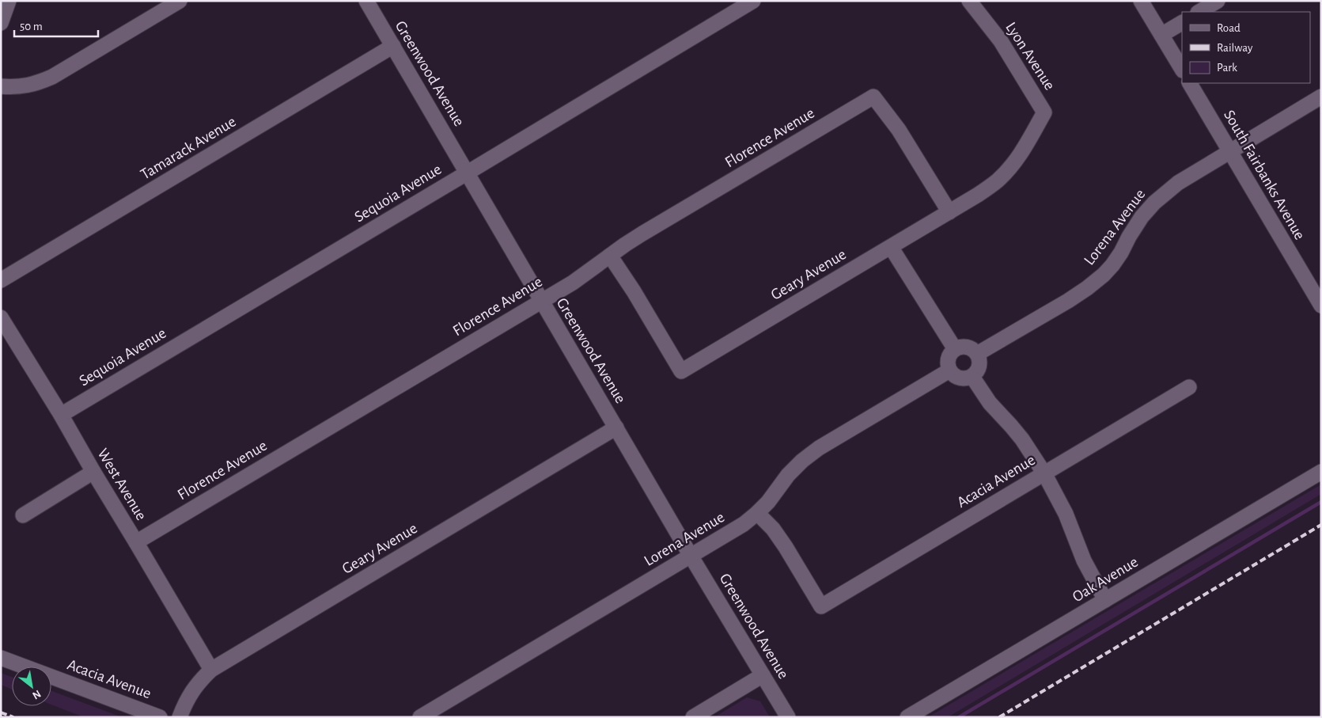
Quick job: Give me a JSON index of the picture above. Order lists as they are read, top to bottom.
{
  "streets": {
    "street": [
      "Lyon Avenue",
      "Greenwood Avenue",
      "Florence Avenue",
      "Tamarack Avenue",
      "South Fairbanks Avenue",
      "Sequoia Avenue",
      "Lorena Avenue",
      "Geary Avenue",
      "Acacia Avenue",
      "West Avenue",
      "Oak Avenue"
    ]
  },
  "crossings": [
    ["Lyon Avenue", "Geary Avenue"],
    ["Greenwood Avenue", "Florence Avenue"],
    ["Greenwood Avenue", "Tamarack Avenue"],
    ["Greenwood Avenue", "Sequoia Avenue"],
    ["Greenwood Avenue", "Lorena Avenue"],
    ["Greenwood Avenue", "Geary Avenue"],
    ["Florence Avenue", "Geary Avenue"],
    ["Florence Avenue", "West Avenue"],
    ["South Fairbanks Avenue", "Lorena Avenue"],
    ["Sequoia Avenue", "West Avenue"],
    ["Lorena Avenue", "Acacia Avenue"],
    ["Geary Avenue", "West Avenue"]
  ],
  "legend": ["Road", "Railway", "Park"],
  "scale_bar": "50 m",
  "north": "bottom right"
}
